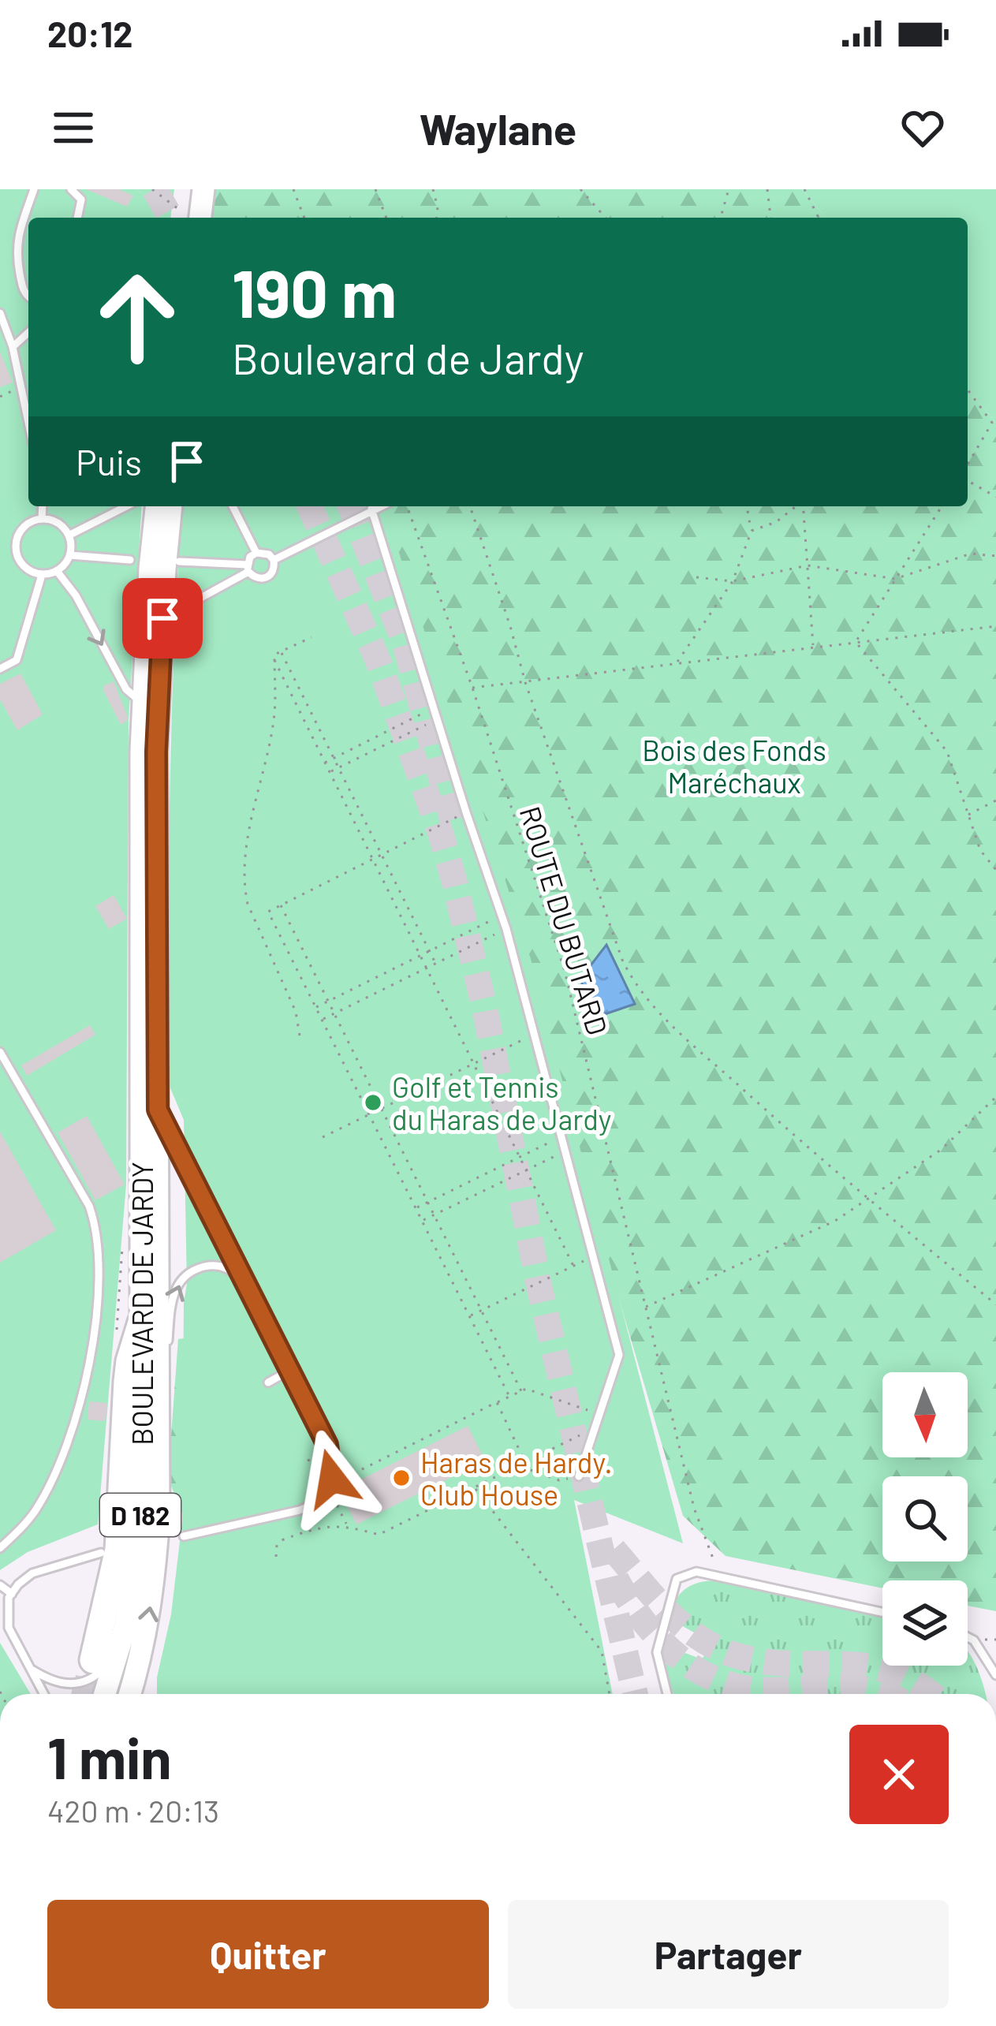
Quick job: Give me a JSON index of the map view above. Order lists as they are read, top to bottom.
{
  "streets": {
    "main road": ["BOULEVARD DE JARDY", "D 182"],
    "path": ["ROUTE DU BUTARD"]
  },
  "parks": ["Bois des Fonds Maréchaux"],
  "places": ["Golf et Tennis du Haras de Jardy", "Haras de Hardy. Club House"],
  "north": "bottom",
  "page": {
    "status": "20:12",
    "header": "Waylane",
    "turn": ["190 m", "Boulevard de Jardy"],
    "then": "Puis",
    "heading": ["1 min", "420 m · 20:13"],
    "buttons": ["Quitter", "Partager"]
  }
}
